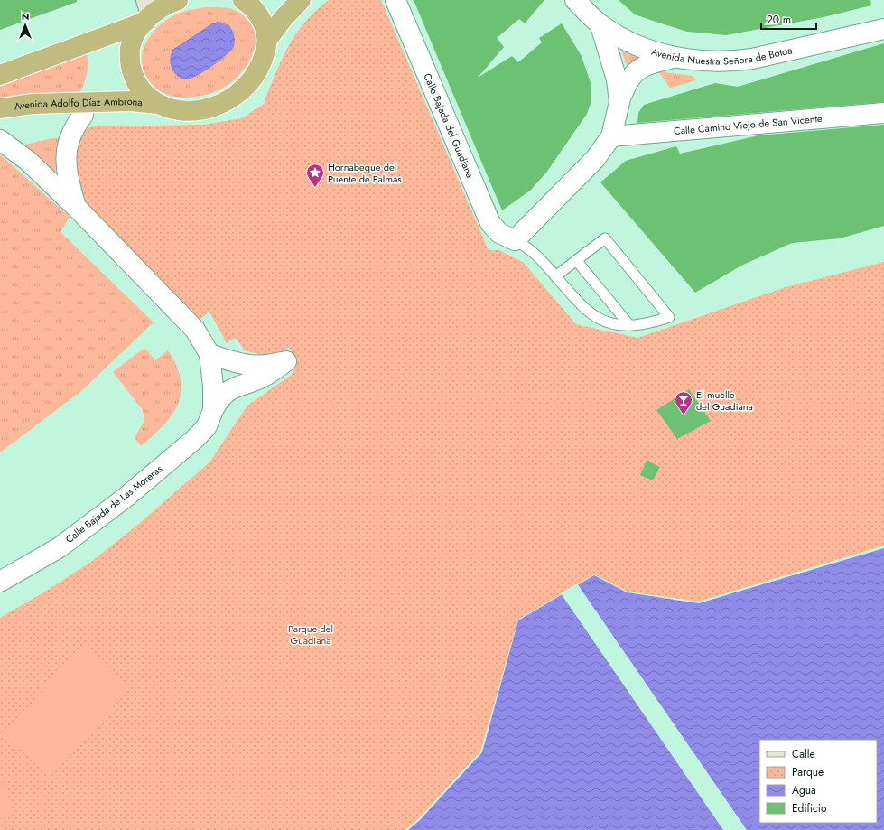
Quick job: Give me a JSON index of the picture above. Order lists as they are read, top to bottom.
{
  "streets": {
    "highway": ["Avenida Adolfo Díaz Ambrona"],
    "street": [
      "Avenida Nuestra Señora de Botoa",
      "Calle Camino Viejo de San Vicente",
      "Calle Bajada del Guadiana",
      "Calle Bajada de Las Moreras"
    ]
  },
  "parks": ["Parque del Guadiana"],
  "places": {
    "place": ["Hornabeque del Puente de Palmas"],
    "bar": ["El muelle del Guadiana"]
  },
  "legend": [
    "Calle",
    "Parque",
    "Agua",
    "Edificio"
  ],
  "scale_bar": "20 m",
  "north": "top"
}
